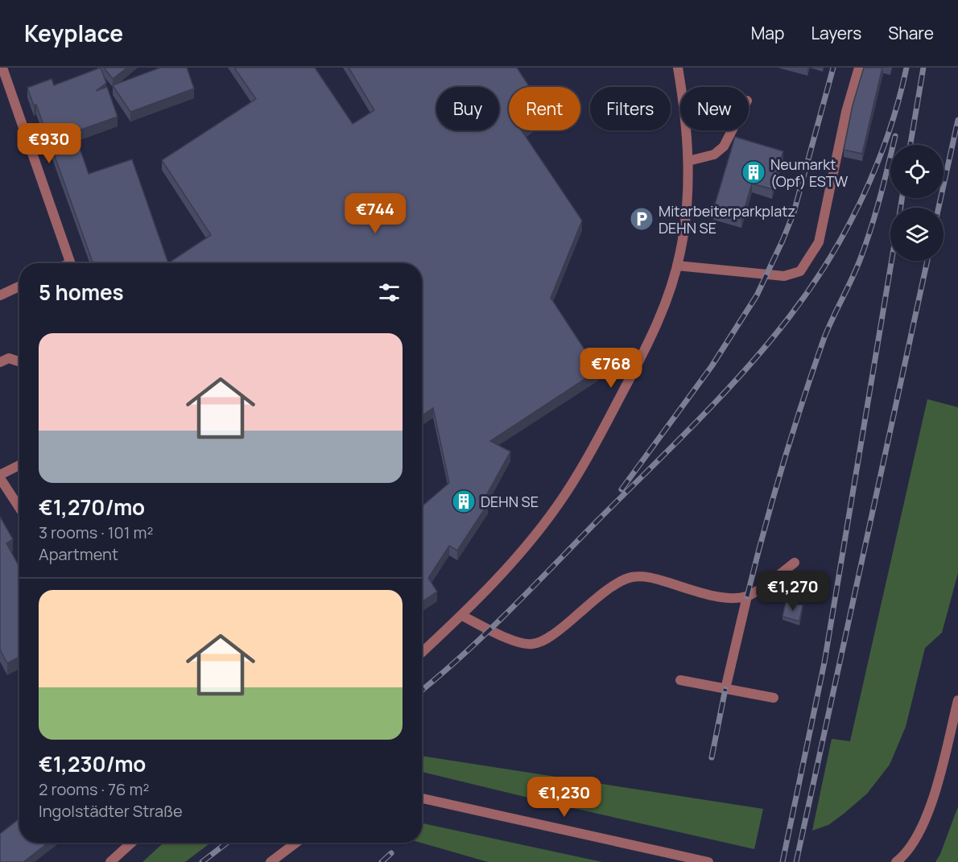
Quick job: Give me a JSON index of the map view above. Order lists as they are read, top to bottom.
{
  "places": {
    "building": ["Neumarkt (Opf) ESTW", "DEHN SE"],
    "parking": ["Mitarbeiterparkplatz DEHN SE"]
  },
  "page": {
    "header": "Keyplace",
    "nav": ["Map", "Layers", "Share"],
    "chip": [
      "Buy",
      "Rent",
      "Filters",
      "New"
    ],
    "price": [
      "€930",
      "€744",
      "€768",
      "€1,270",
      "€1,230"
    ],
    "heading": "5 homes",
    "list": [
      {
        "name": "€1,270/mo",
        "note": "3 rooms · 101 m² · Apartment"
      },
      {
        "name": "€1,230/mo",
        "note": "2 rooms · 76 m² · Ingolstädter Straße"
      }
    ]
  }
}
